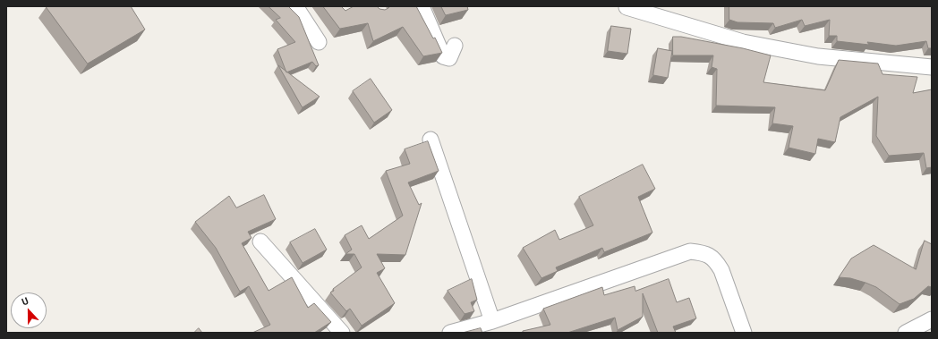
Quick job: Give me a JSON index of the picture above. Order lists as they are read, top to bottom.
{
  "north": "top"
}
